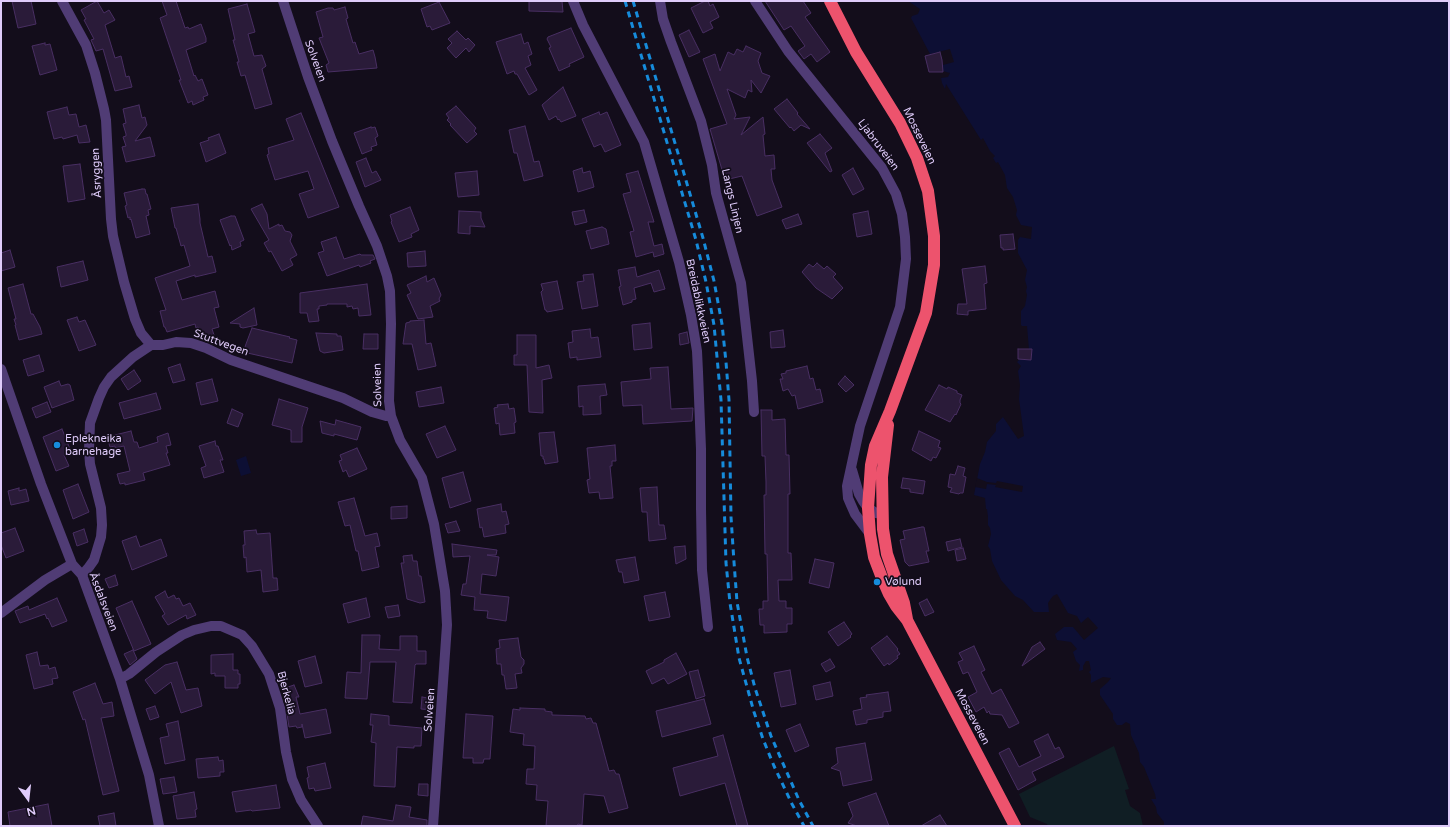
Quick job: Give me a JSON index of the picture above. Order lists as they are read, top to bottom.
{
  "streets": {
    "highway": ["Mosseveien"],
    "street": [
      "Solveien",
      "Ljabruveien",
      "Åsryggen",
      "Langs Linjen",
      "Breidablikkveien",
      "Stuttvegen",
      "Åsdalsveien",
      "Bjerkelia"
    ]
  },
  "crossings": [
    ["Solveien", "Stuttvegen"],
    ["Mosseveien", "Ljabruveien"],
    ["Åsryggen", "Stuttvegen"],
    ["Åsdalsveien", "Bjerkelia"]
  ],
  "places": ["Eplekneika barnehage", "Vølund"],
  "north": "bottom"
}
